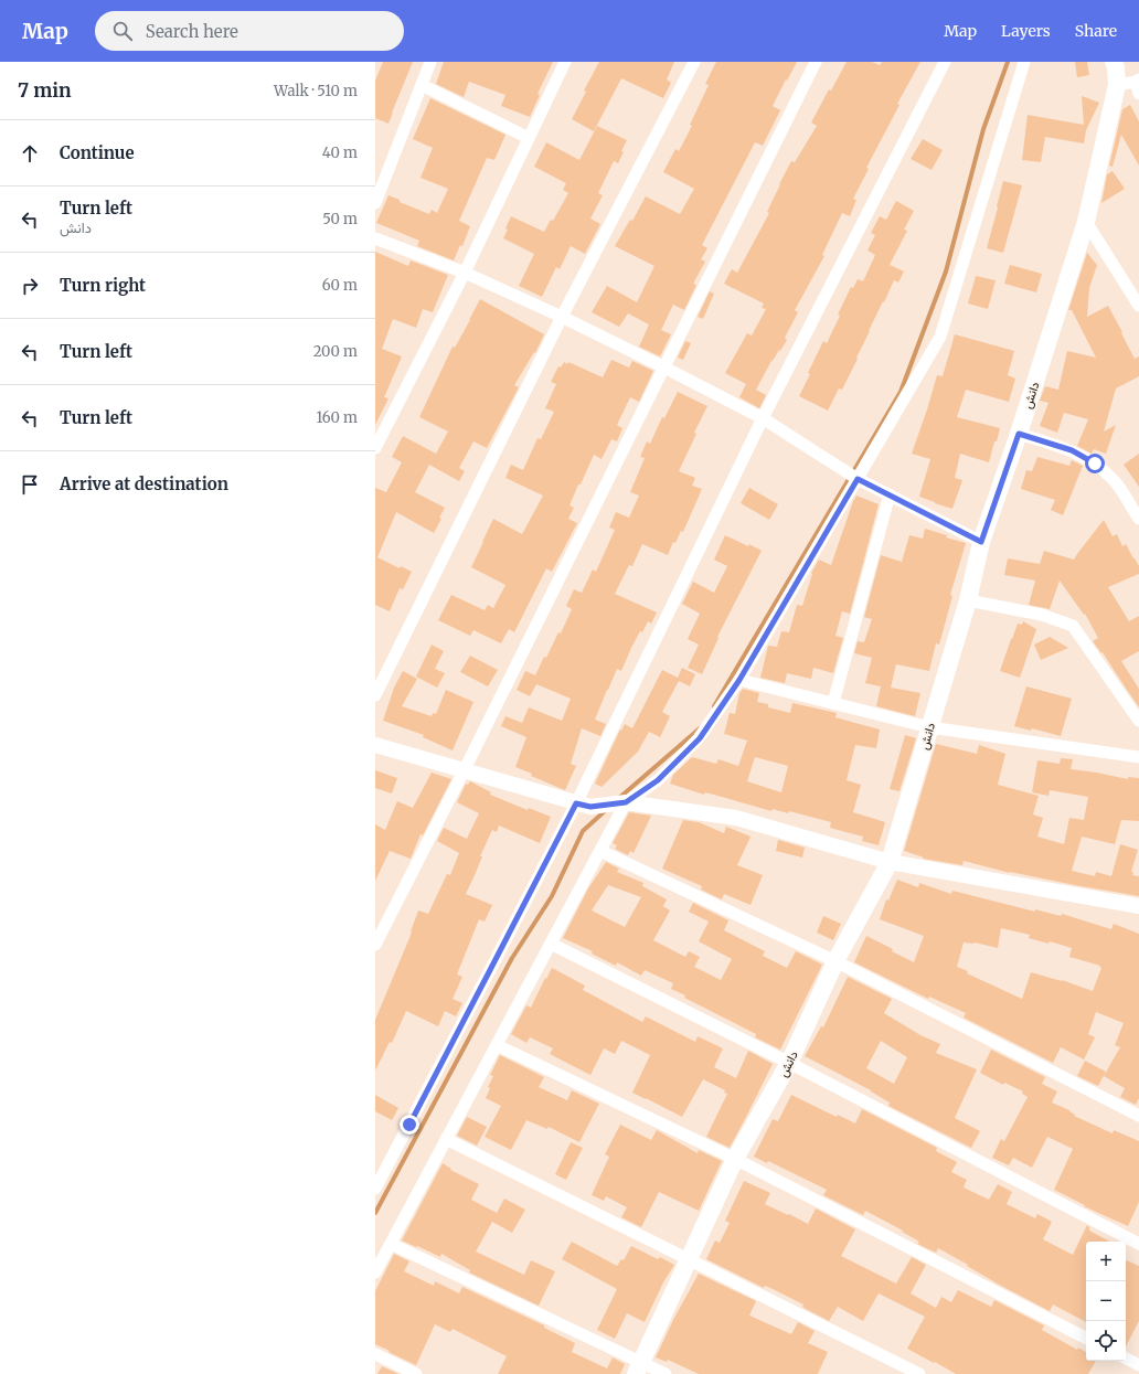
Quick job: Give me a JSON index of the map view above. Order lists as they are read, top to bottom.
{
  "streets": {
    "main road": ["دانش"]
  },
  "page": {
    "header": "Map",
    "search": "Search here",
    "nav": ["Map", "Layers", "Share"],
    "heading": ["7 min", "Walk · 510 m"],
    "list": [
      ["Continue", "40 m"],
      ["Turn left", "دانش", "50 m"],
      ["Turn right", "60 m"],
      ["Turn left", "200 m"],
      ["Turn left", "160 m"],
      "Arrive at destination"
    ],
    "map_buttons": ["+", "−"]
  }
}
